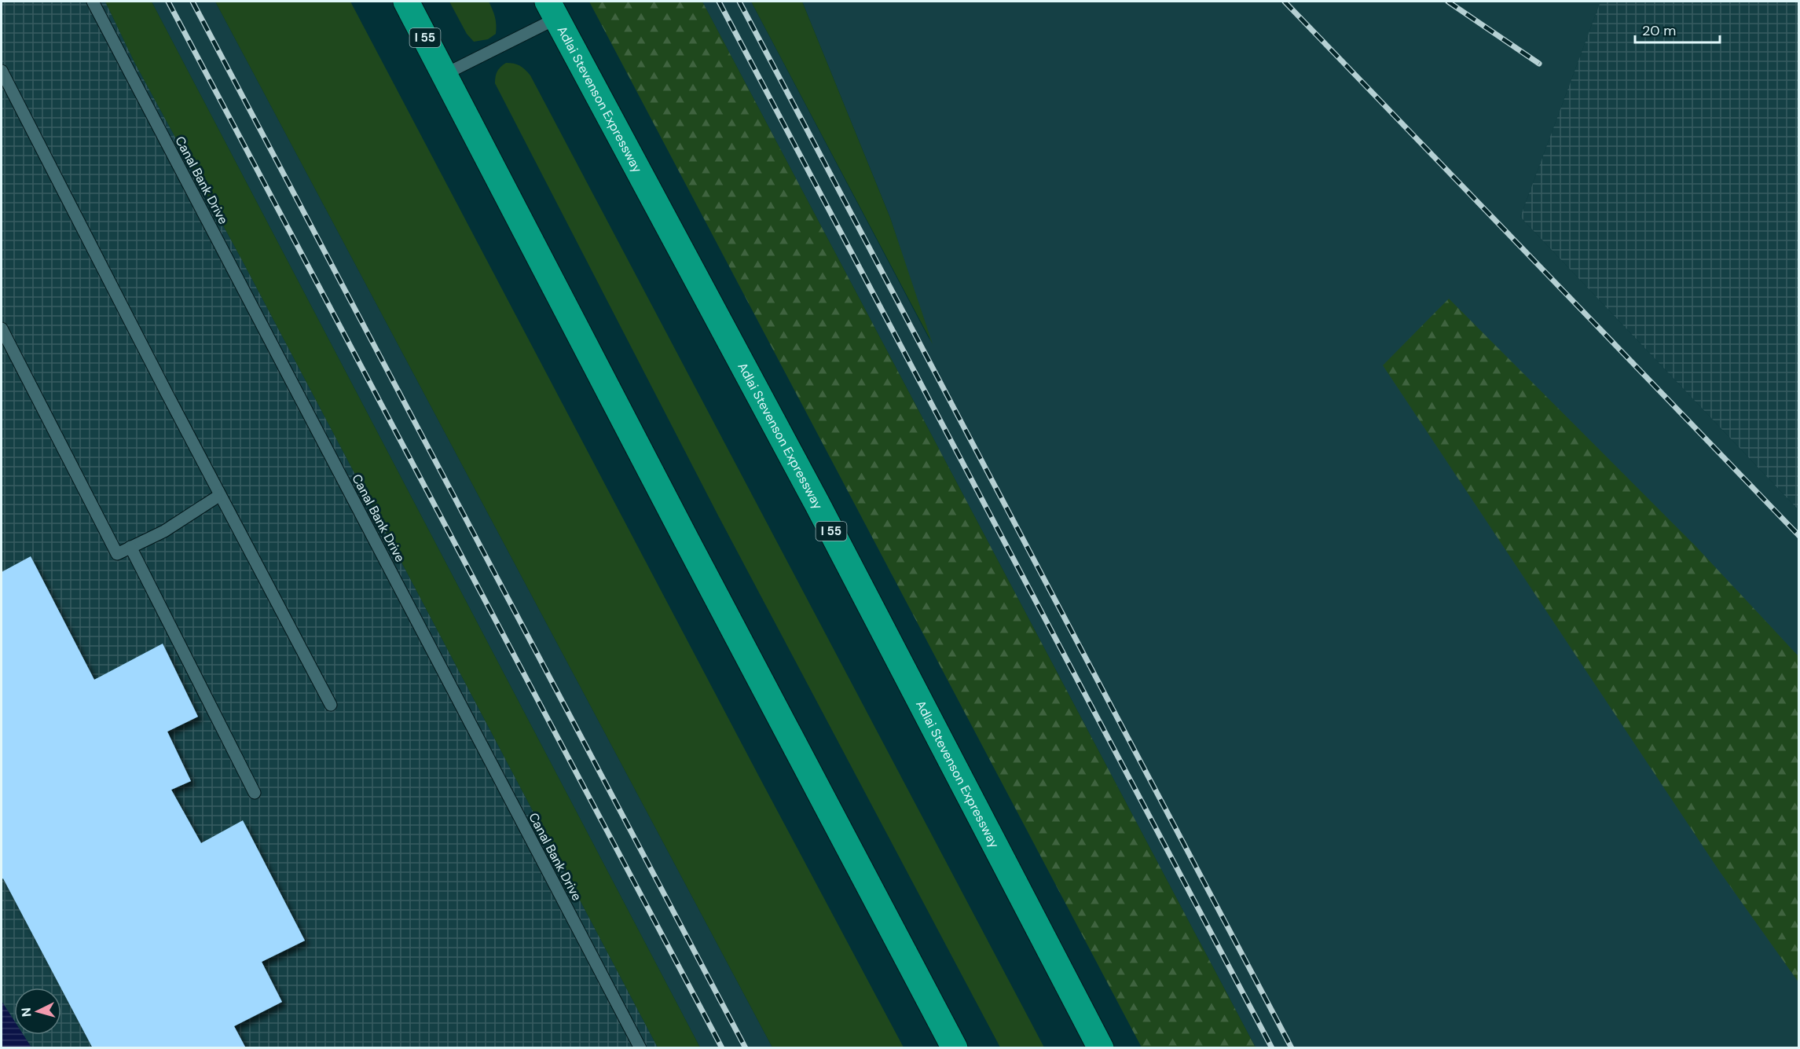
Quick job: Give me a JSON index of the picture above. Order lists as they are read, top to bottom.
{
  "streets": {
    "highway": ["I 55", "Adlai Stevenson Expressway"],
    "lane": ["Canal Bank Drive"]
  },
  "scale_bar": "20 m",
  "north": "left"
}
